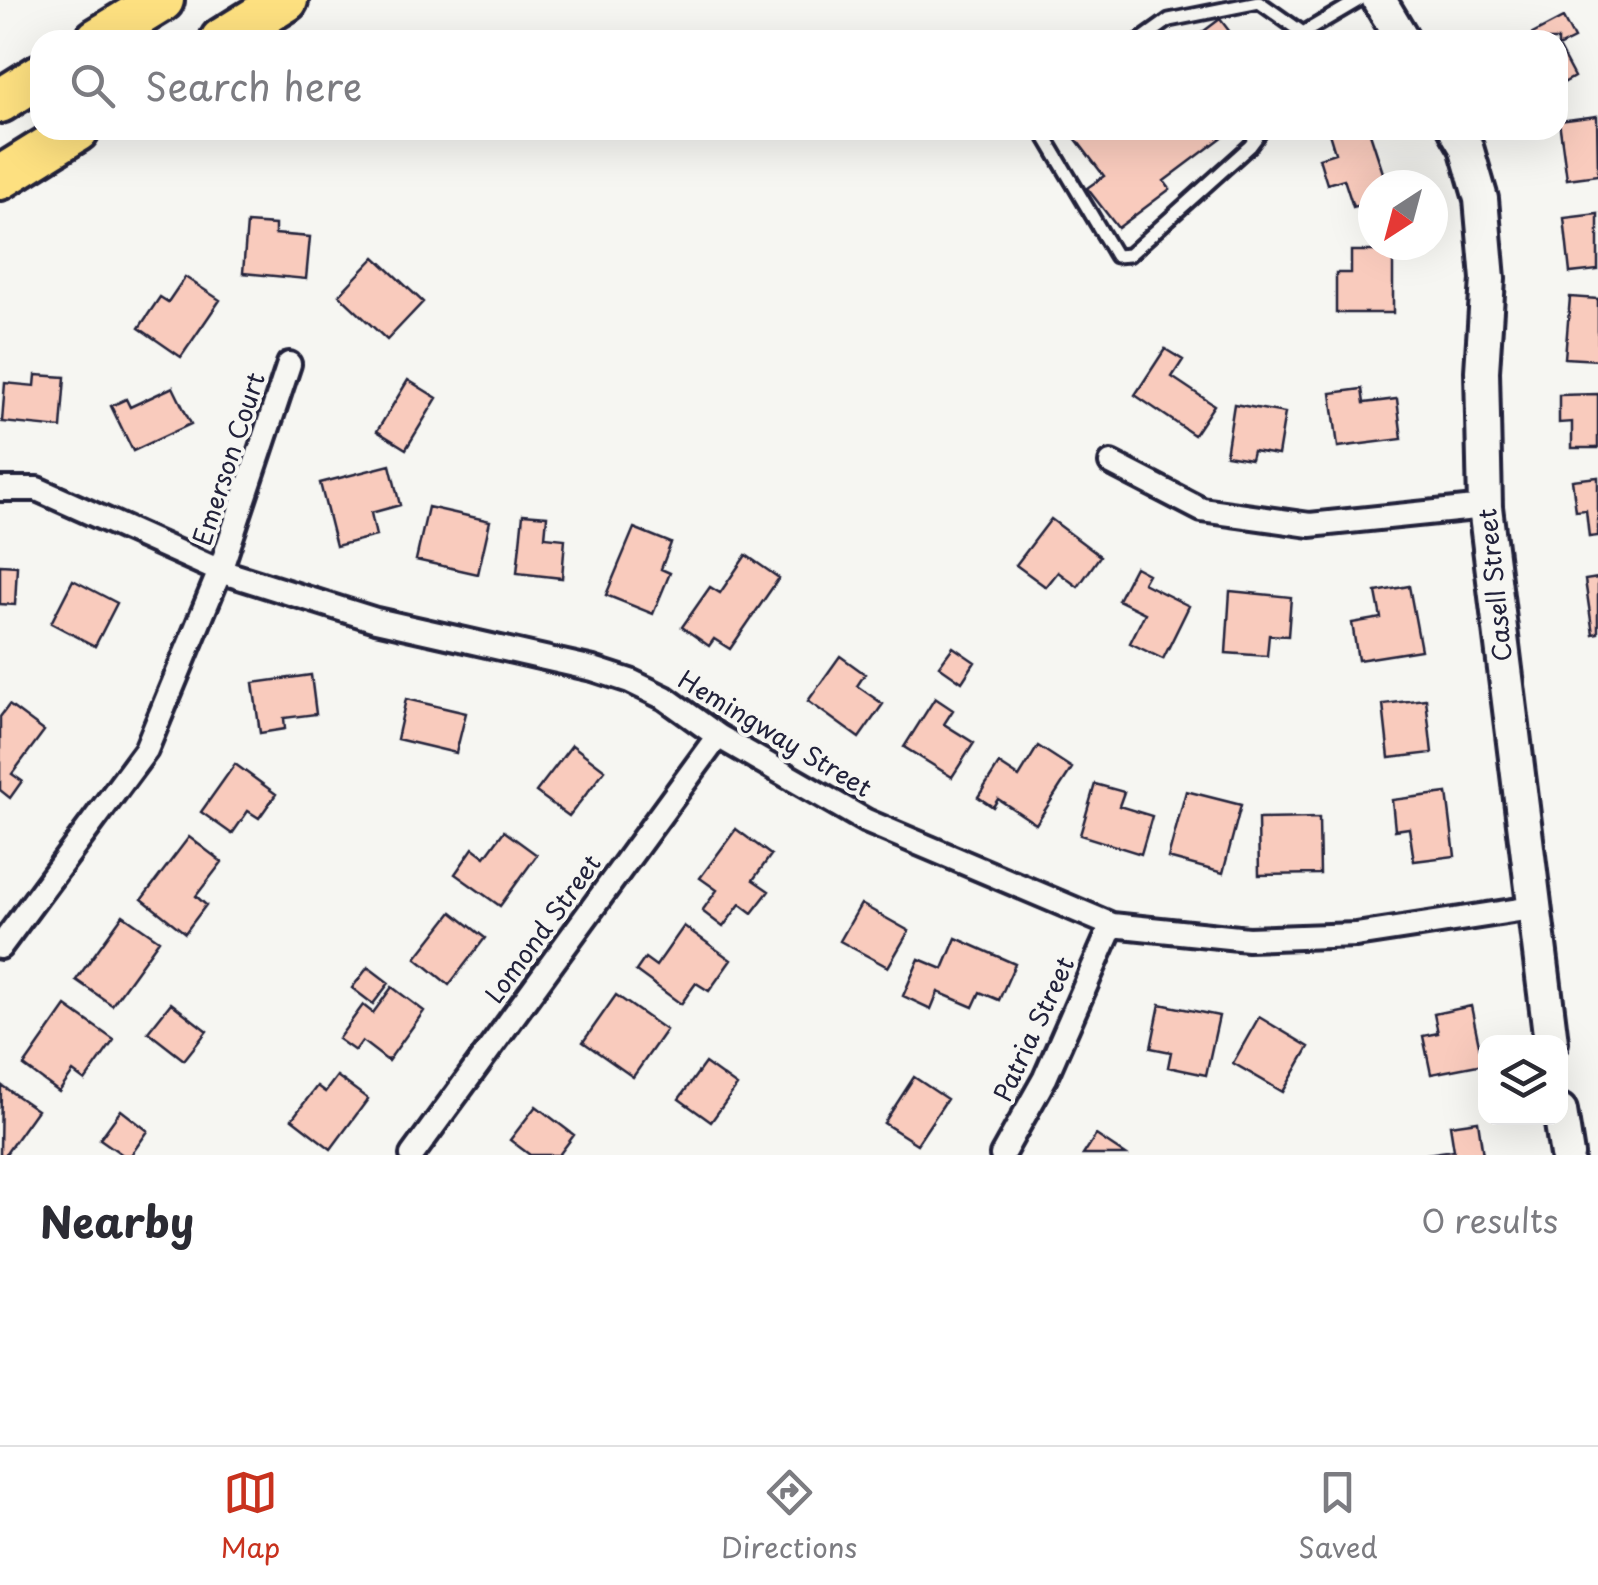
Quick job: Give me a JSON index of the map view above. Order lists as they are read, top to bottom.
{
  "streets": {
    "street": [
      "Emerson Court",
      "Casell Street",
      "Hemingway Street",
      "Lomond Street",
      "Patria Street"
    ]
  },
  "crossings": [
    ["Emerson Court", "Hemingway Street"],
    ["Casell Street", "Hemingway Street"],
    ["Hemingway Street", "Lomond Street"],
    ["Hemingway Street", "Patria Street"]
  ],
  "north": "bottom left",
  "page": {
    "search": "Search here",
    "heading": ["Nearby", "0 results"],
    "nav": ["Map", "Directions", "Saved"]
  }
}
